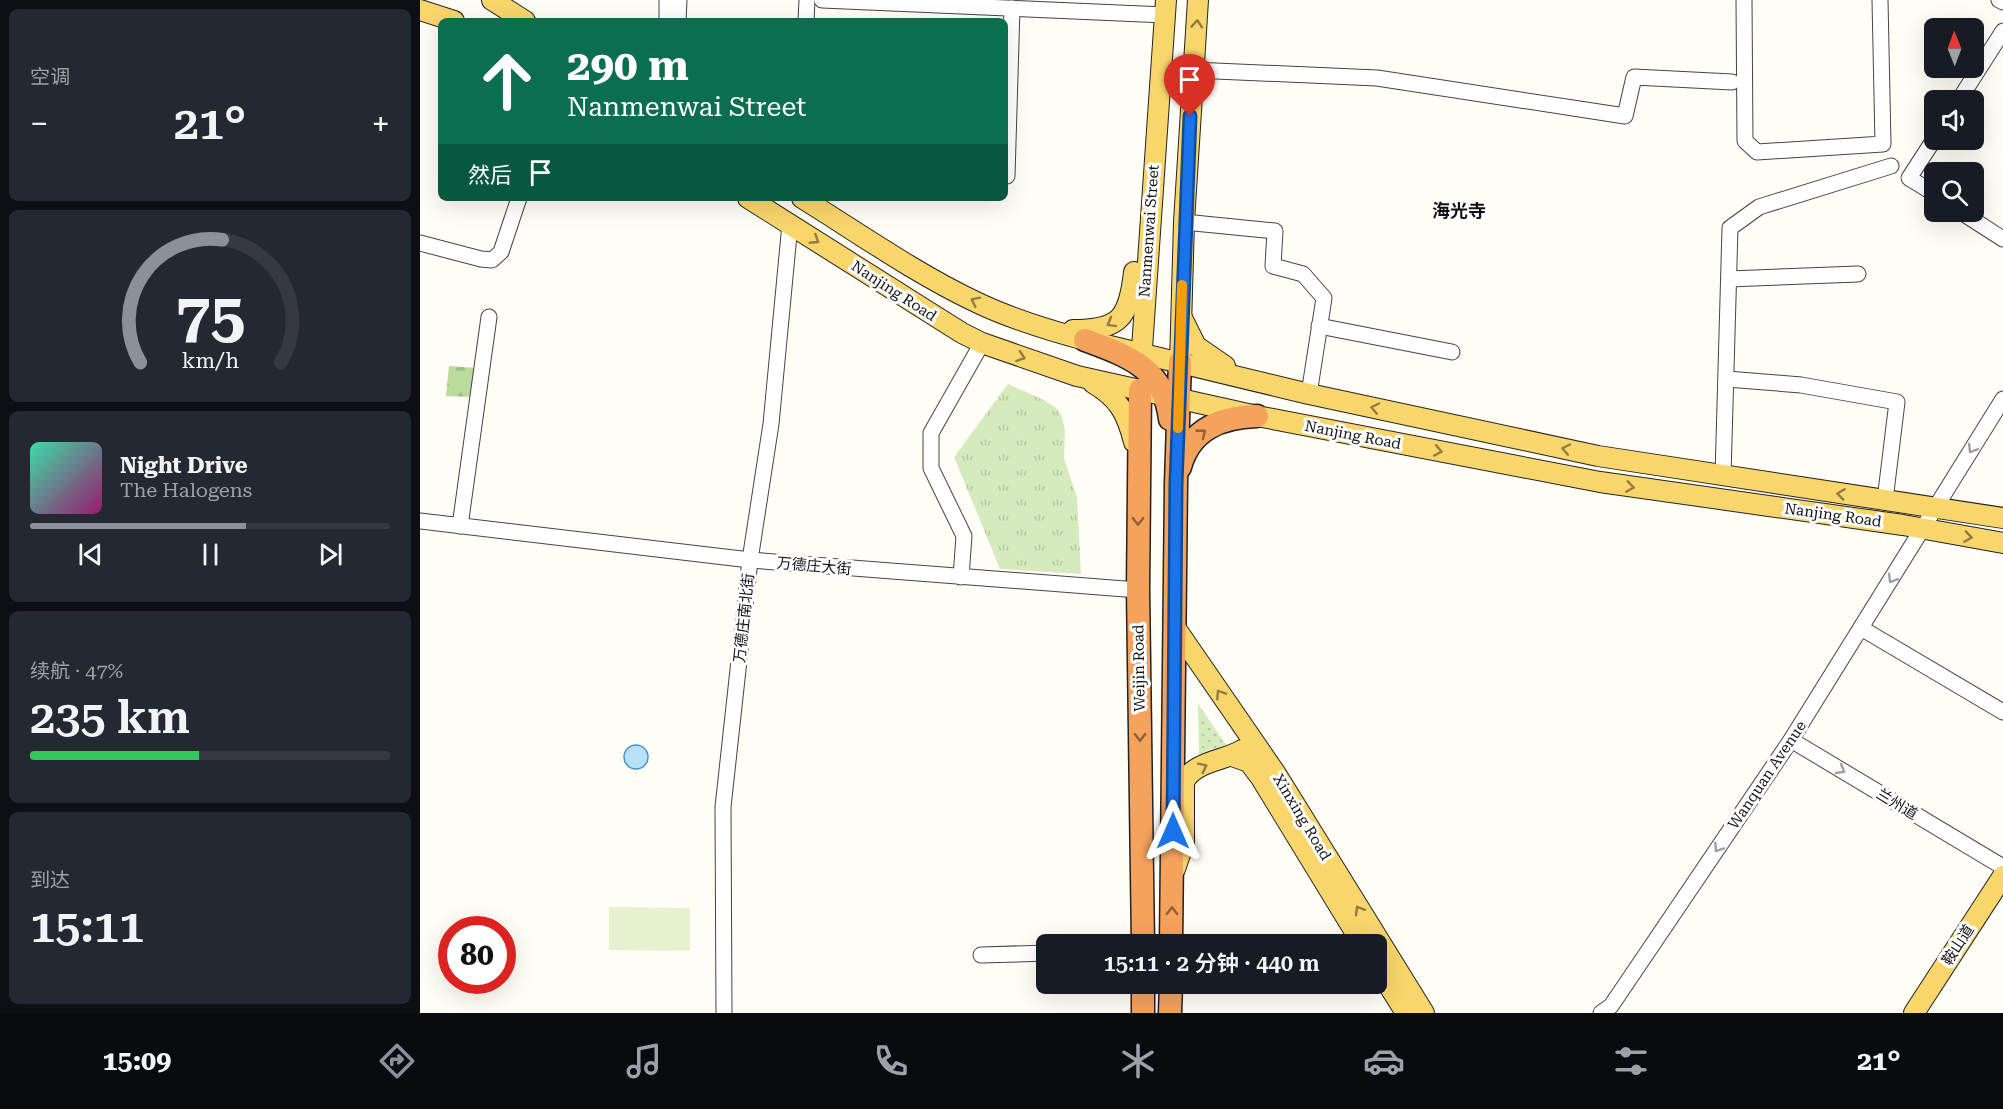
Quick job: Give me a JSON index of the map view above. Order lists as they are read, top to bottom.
{
  "streets": {
    "highway": ["Weijin Road"],
    "main road": [
      "Nanmenwai Street",
      "Nanjing Road",
      "Xinxing Road",
      "鞍山道"
    ],
    "street": [
      "万德庄大街",
      "万德庄南北街",
      "Wanquan Avenue",
      "兰州道"
    ]
  },
  "crossings": [
    ["Nanmenwai Street", "Nanjing Road"],
    ["Nanmenwai Street", "Weijin Road"],
    ["Nanjing Road", "万德庄南北街"],
    ["Nanjing Road", "Weijin Road"],
    ["Nanjing Road", "Wanquan Avenue"],
    ["万德庄大街", "万德庄南北街"],
    ["万德庄大街", "Weijin Road"],
    ["Wanquan Avenue", "兰州道"]
  ],
  "one_way": ["Wanquan Avenue"],
  "districts": ["海光寺"],
  "north": "top",
  "page": {
    "tile": [
      "空调",
      ["续航 · 47%", "235 km"],
      ["到达", "15:11"]
    ],
    "turn": ["290 m", "Nanmenwai Street"],
    "heat": ["−", "21°", "+"],
    "then": "然后",
    "song": ["Night Drive", "The Halogens"],
    "limit": "80",
    "trip": "15:11 · 2 分钟 · 440 m",
    "tabs": ["15:09", "21°"],
    "gauge": ["75", "km/h"]
  }
}
